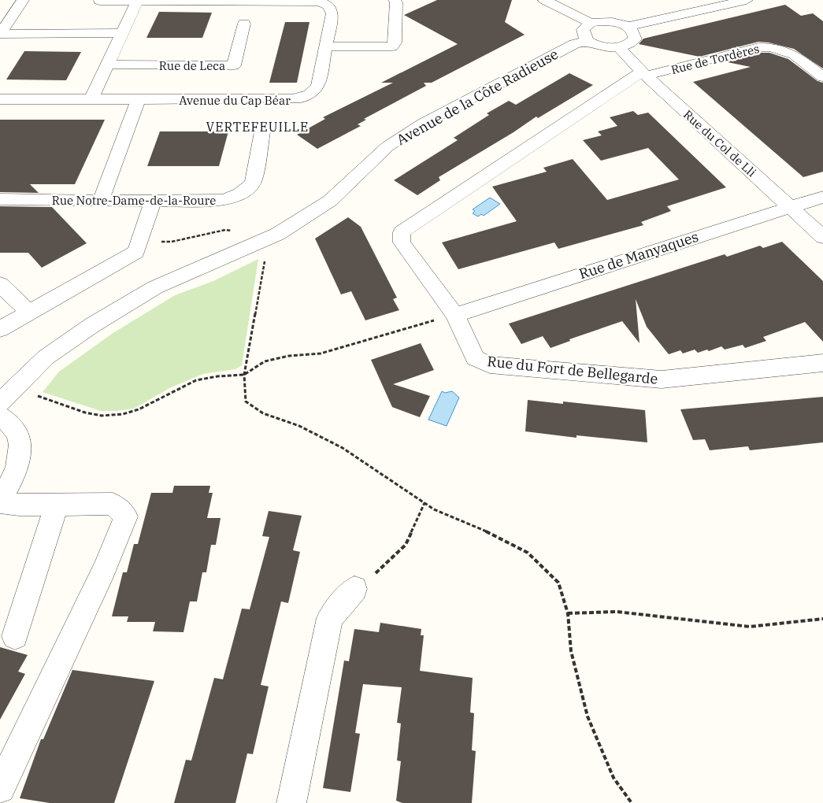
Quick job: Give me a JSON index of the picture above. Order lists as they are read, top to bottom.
{
  "streets": {
    "street": [
      "Rue de Tordères",
      "Rue de Leca",
      "Avenue de la Côte Radieuse",
      "Avenue du Cap Béar",
      "Rue du Col de Lli",
      "Rue Notre-Dame-de-la-Roure",
      "Rue de Manyaques",
      "Rue du Fort de Bellegarde"
    ]
  },
  "crossings": [
    ["Rue de Tordères", "Rue du Col de Lli"],
    ["Rue de Tordères", "Rue du Fort de Bellegarde"],
    ["Rue du Col de Lli", "Rue de Manyaques"],
    ["Rue du Col de Lli", "Rue du Fort de Bellegarde"],
    ["Rue de Manyaques", "Rue du Fort de Bellegarde"]
  ],
  "districts": ["VERTEFEUILLE"]
}
